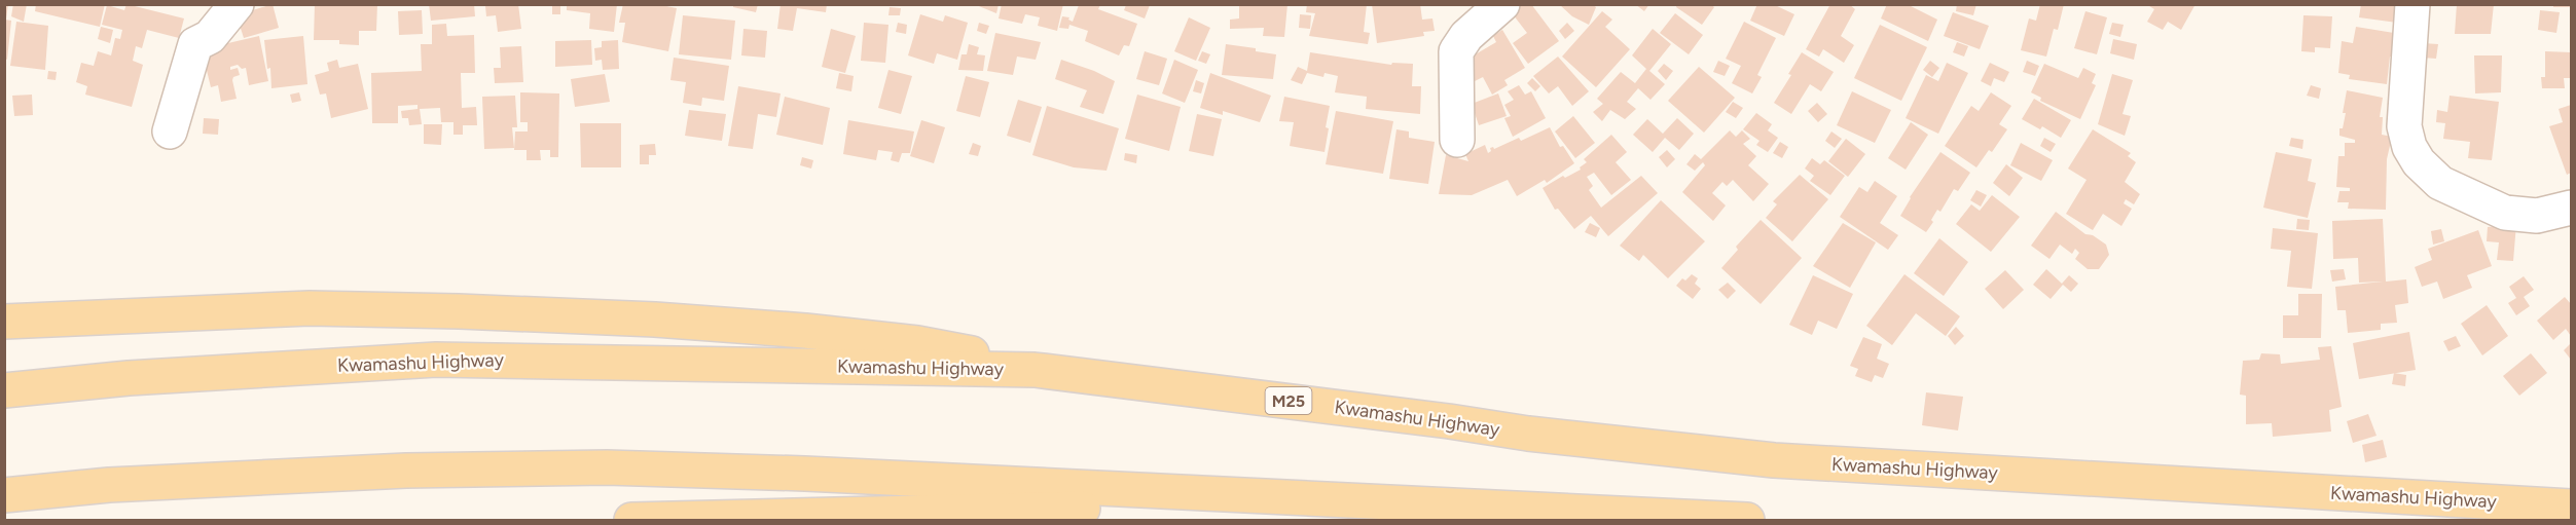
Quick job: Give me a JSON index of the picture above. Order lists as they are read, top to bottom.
{
  "streets": {
    "main road": ["Kwamashu Highway", "M25"]
  }
}
